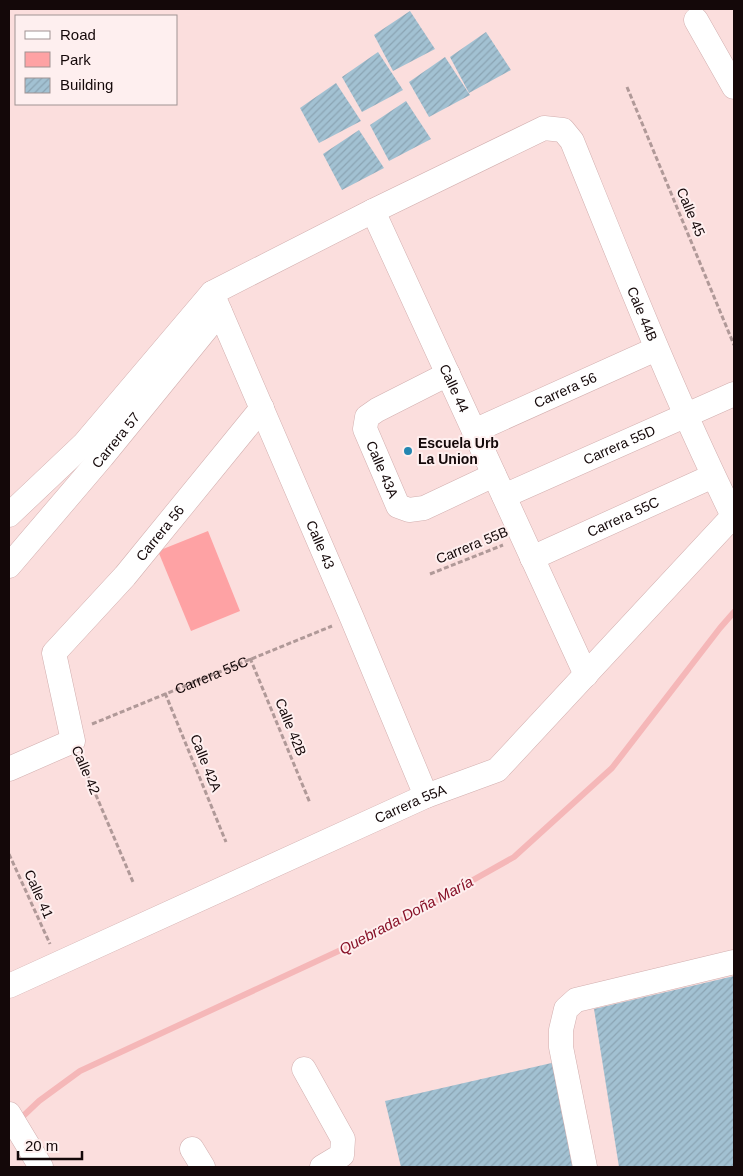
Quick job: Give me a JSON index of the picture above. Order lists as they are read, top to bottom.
{
  "streets": {
    "street": [
      "Cale 44B",
      "Calle 44",
      "Carrera 56",
      "Carrera 57",
      "Carrera 55D",
      "Calle 43A",
      "Carrera 55C",
      "Calle 43",
      "Calle 42",
      "Carrera 55A"
    ],
    "path": [
      "Calle 45",
      "Carrera 55B",
      "Calle 42B",
      "Calle 42A",
      "Calle 41"
    ]
  },
  "crossings": [
    ["Cale 44B", "Calle 44"],
    ["Cale 44B", "Carrera 56"],
    ["Cale 44B", "Carrera 55D"],
    ["Cale 44B", "Carrera 55C"],
    ["Cale 44B", "Carrera 55A"],
    ["Calle 44", "Carrera 56"],
    ["Calle 44", "Carrera 55D"],
    ["Calle 44", "Calle 43A"],
    ["Calle 44", "Carrera 55C"],
    ["Calle 44", "Carrera 55B"],
    ["Calle 44", "Carrera 55A"],
    ["Carrera 56", "Calle 43"],
    ["Carrera 56", "Calle 42"],
    ["Carrera 57", "Calle 43"],
    ["Carrera 55D", "Calle 43A"],
    ["Carrera 55C", "Calle 43"],
    ["Carrera 55C", "Carrera 55B"],
    ["Carrera 55C", "Calle 42B"],
    ["Carrera 55C", "Calle 42A"],
    ["Carrera 55C", "Calle 42"],
    ["Calle 43", "Carrera 55A"]
  ],
  "water": ["Quebrada Doña María"],
  "places": ["Escuela Urb La Union"],
  "legend": ["Road", "Park", "Building"],
  "scale_bar": "20 m"
}
